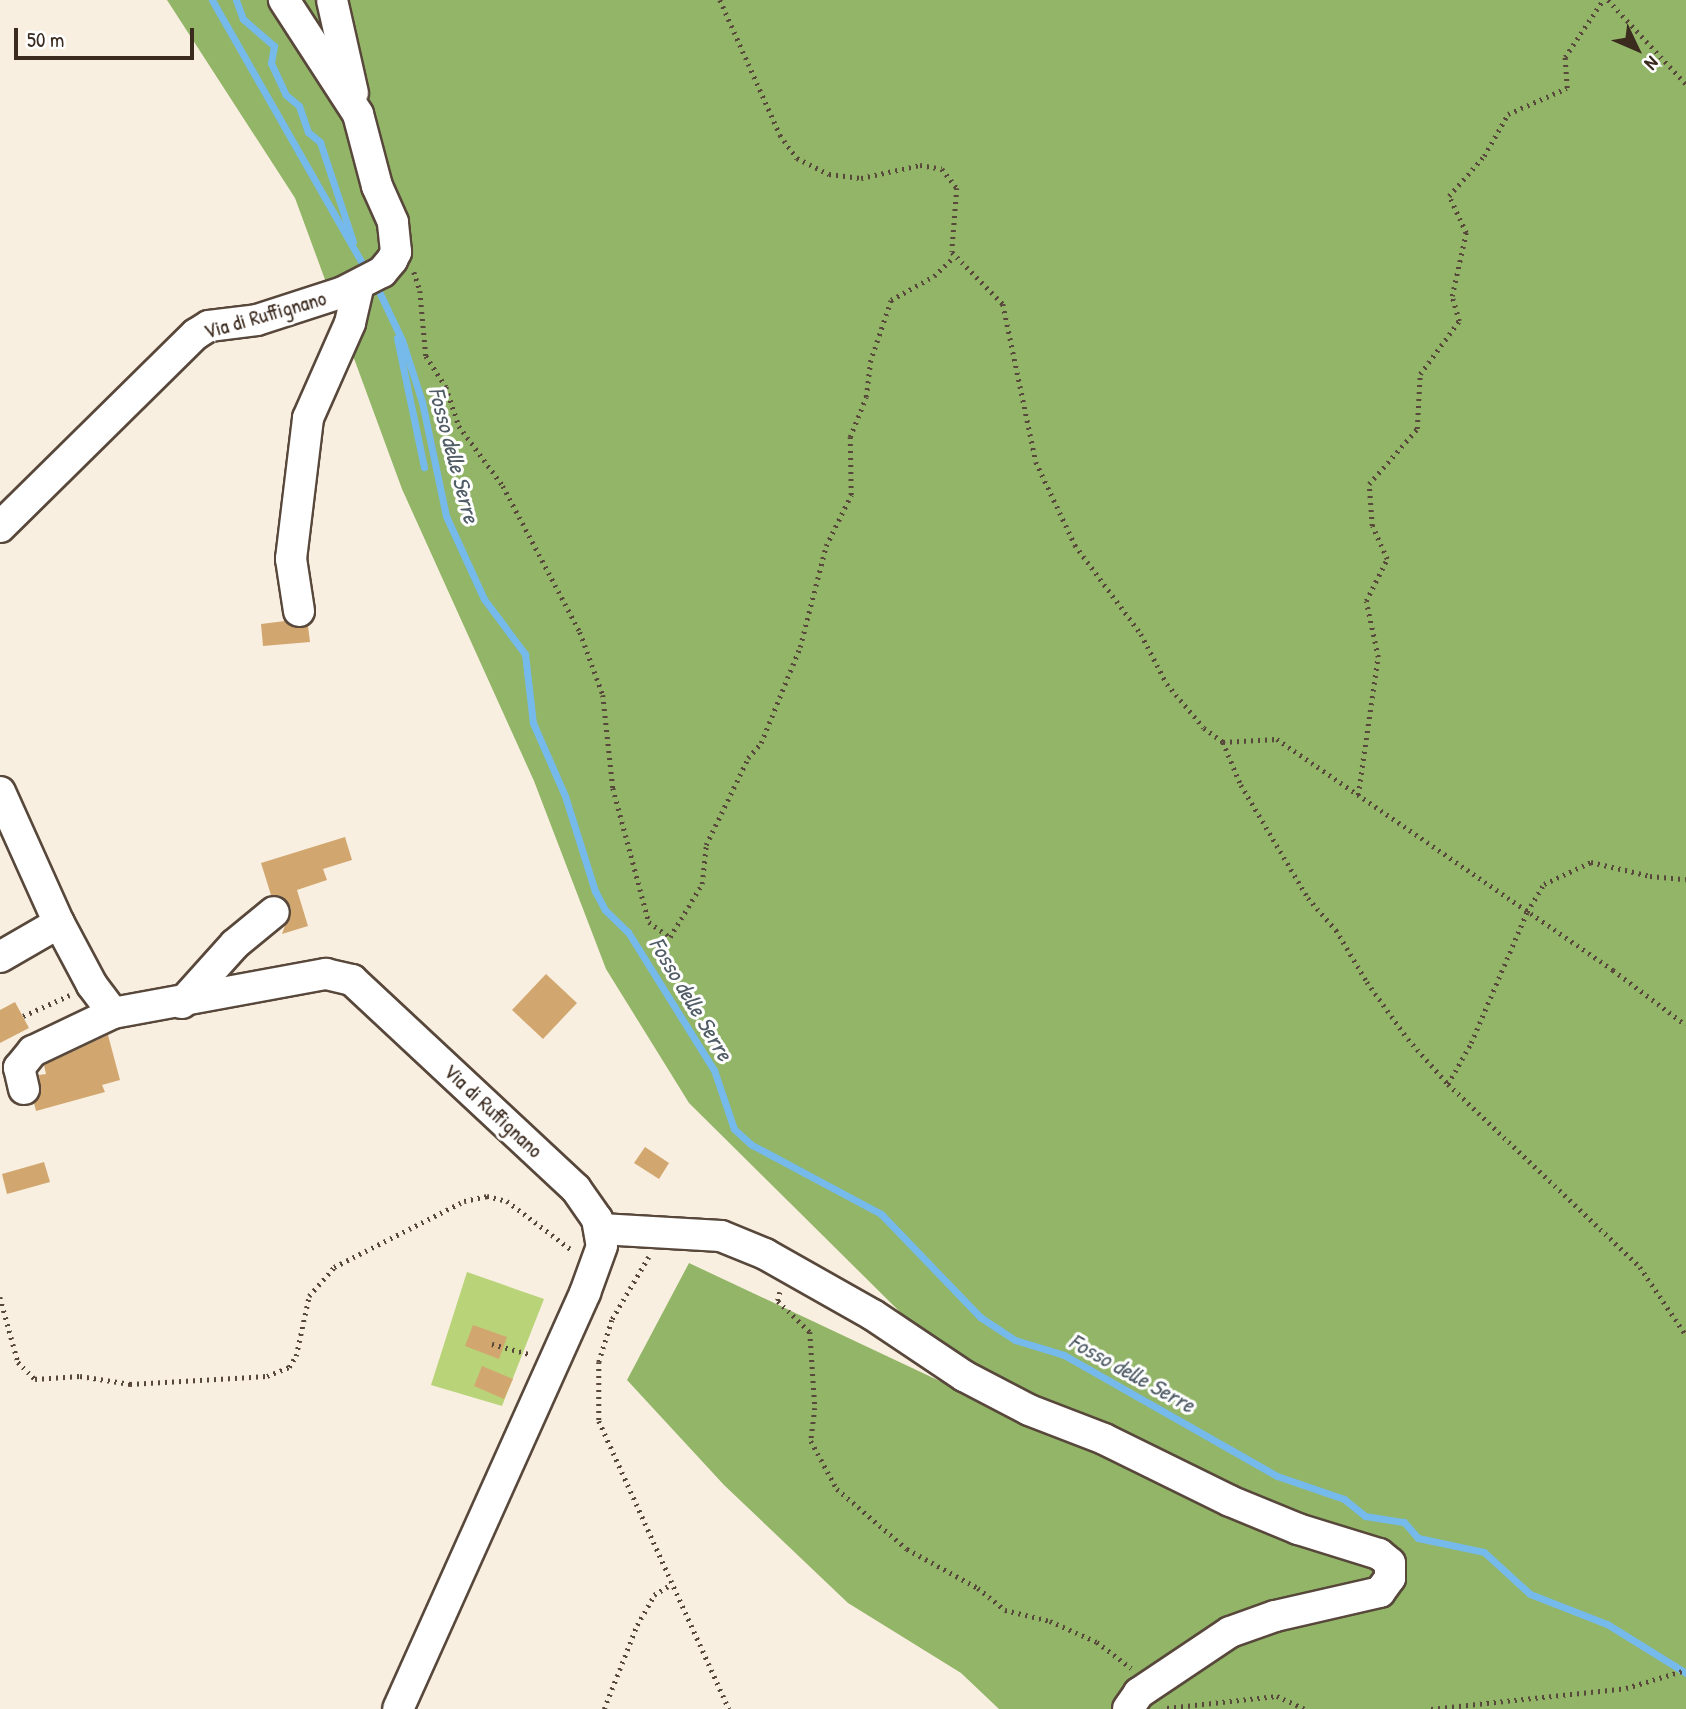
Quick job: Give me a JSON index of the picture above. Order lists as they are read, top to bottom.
{
  "streets": {
    "street": ["Via di Ruffignano"]
  },
  "water": ["Fosso delle Serre"],
  "scale_bar": "50 m",
  "north": "bottom right"
}
